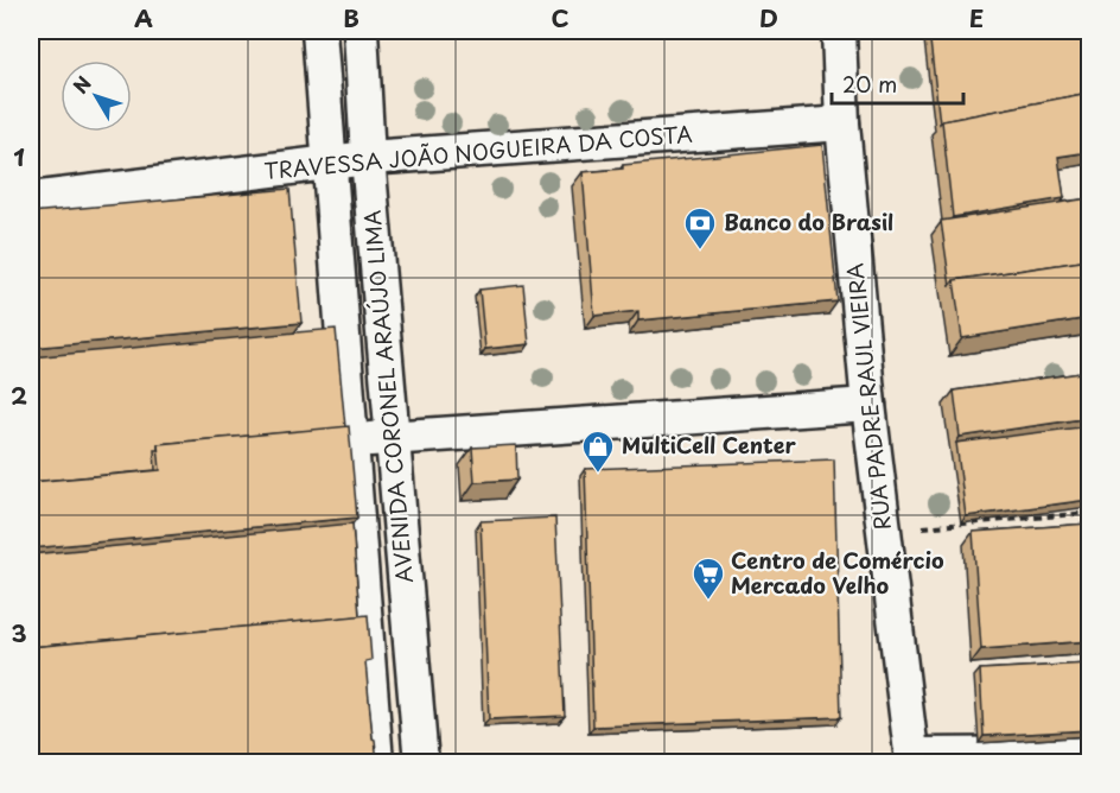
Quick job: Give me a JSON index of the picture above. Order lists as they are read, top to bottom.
{
  "streets": {
    "street": ["TRAVESSA JOÃO NOGUEIRA DA COSTA", "AVENIDA CORONEL ARAÚJO LIMA", "RUA PADRE RAUL VIEIRA"]
  },
  "crossings": [
    ["TRAVESSA JOÃO NOGUEIRA DA COSTA", "AVENIDA CORONEL ARAÚJO LIMA"],
    ["TRAVESSA JOÃO NOGUEIRA DA COSTA", "RUA PADRE RAUL VIEIRA"]
  ],
  "places": {
    "bank": ["Banco do Brasil"],
    "shop": ["MultiCell Center"],
    "supermarket": ["Centro de Comércio Mercado Velho"]
  },
  "scale_bar": "20 m",
  "north": "top left",
  "grid": {
    "columns": [
      "A",
      "B",
      "C",
      "D",
      "E"
    ],
    "rows": ["1", "2", "3"]
  }
}
